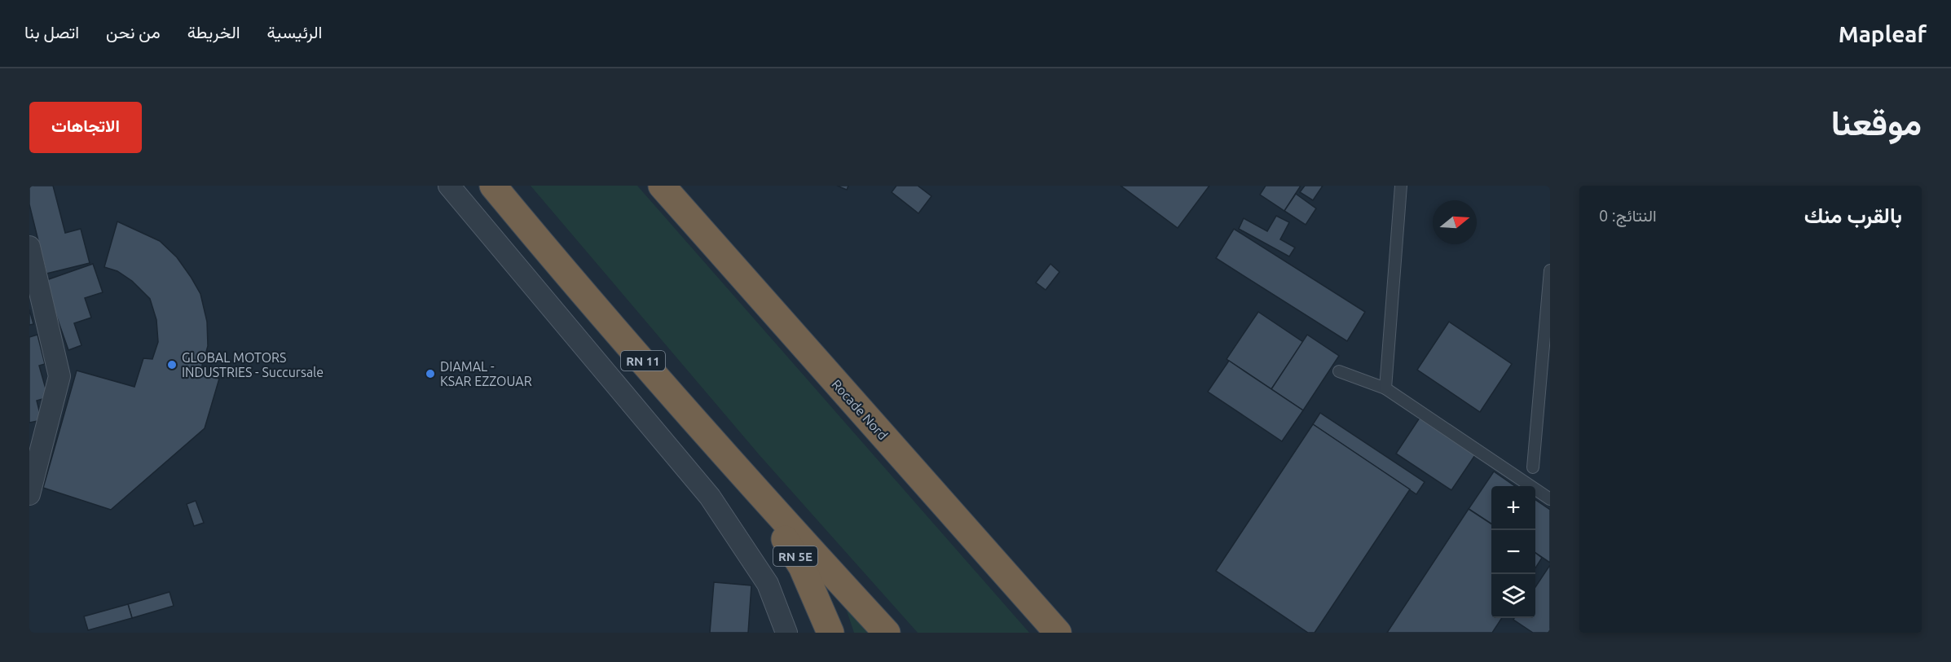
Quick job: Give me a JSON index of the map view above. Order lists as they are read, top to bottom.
{
  "streets": {
    "highway": ["RN 11", "Rocade Nord", "RN 5E"]
  },
  "crossings": [
    ["RN 11", "RN 5E"]
  ],
  "places": ["GLOBAL MOTORS INDUSTRIES - Succursale", "DIAMAL - KSAR EZZOUAR"],
  "north": "right",
  "page": {
    "header": "Mapleaf",
    "nav": [
      "الرئيسية",
      "الخريطة",
      "من نحن",
      "اتصل بنا"
    ],
    "title": "موقعنا",
    "buttons": "الاتجاهات",
    "heading": ["بالقرب منك", "النتائج: 0"],
    "map_buttons": ["+", "−"]
  }
}
